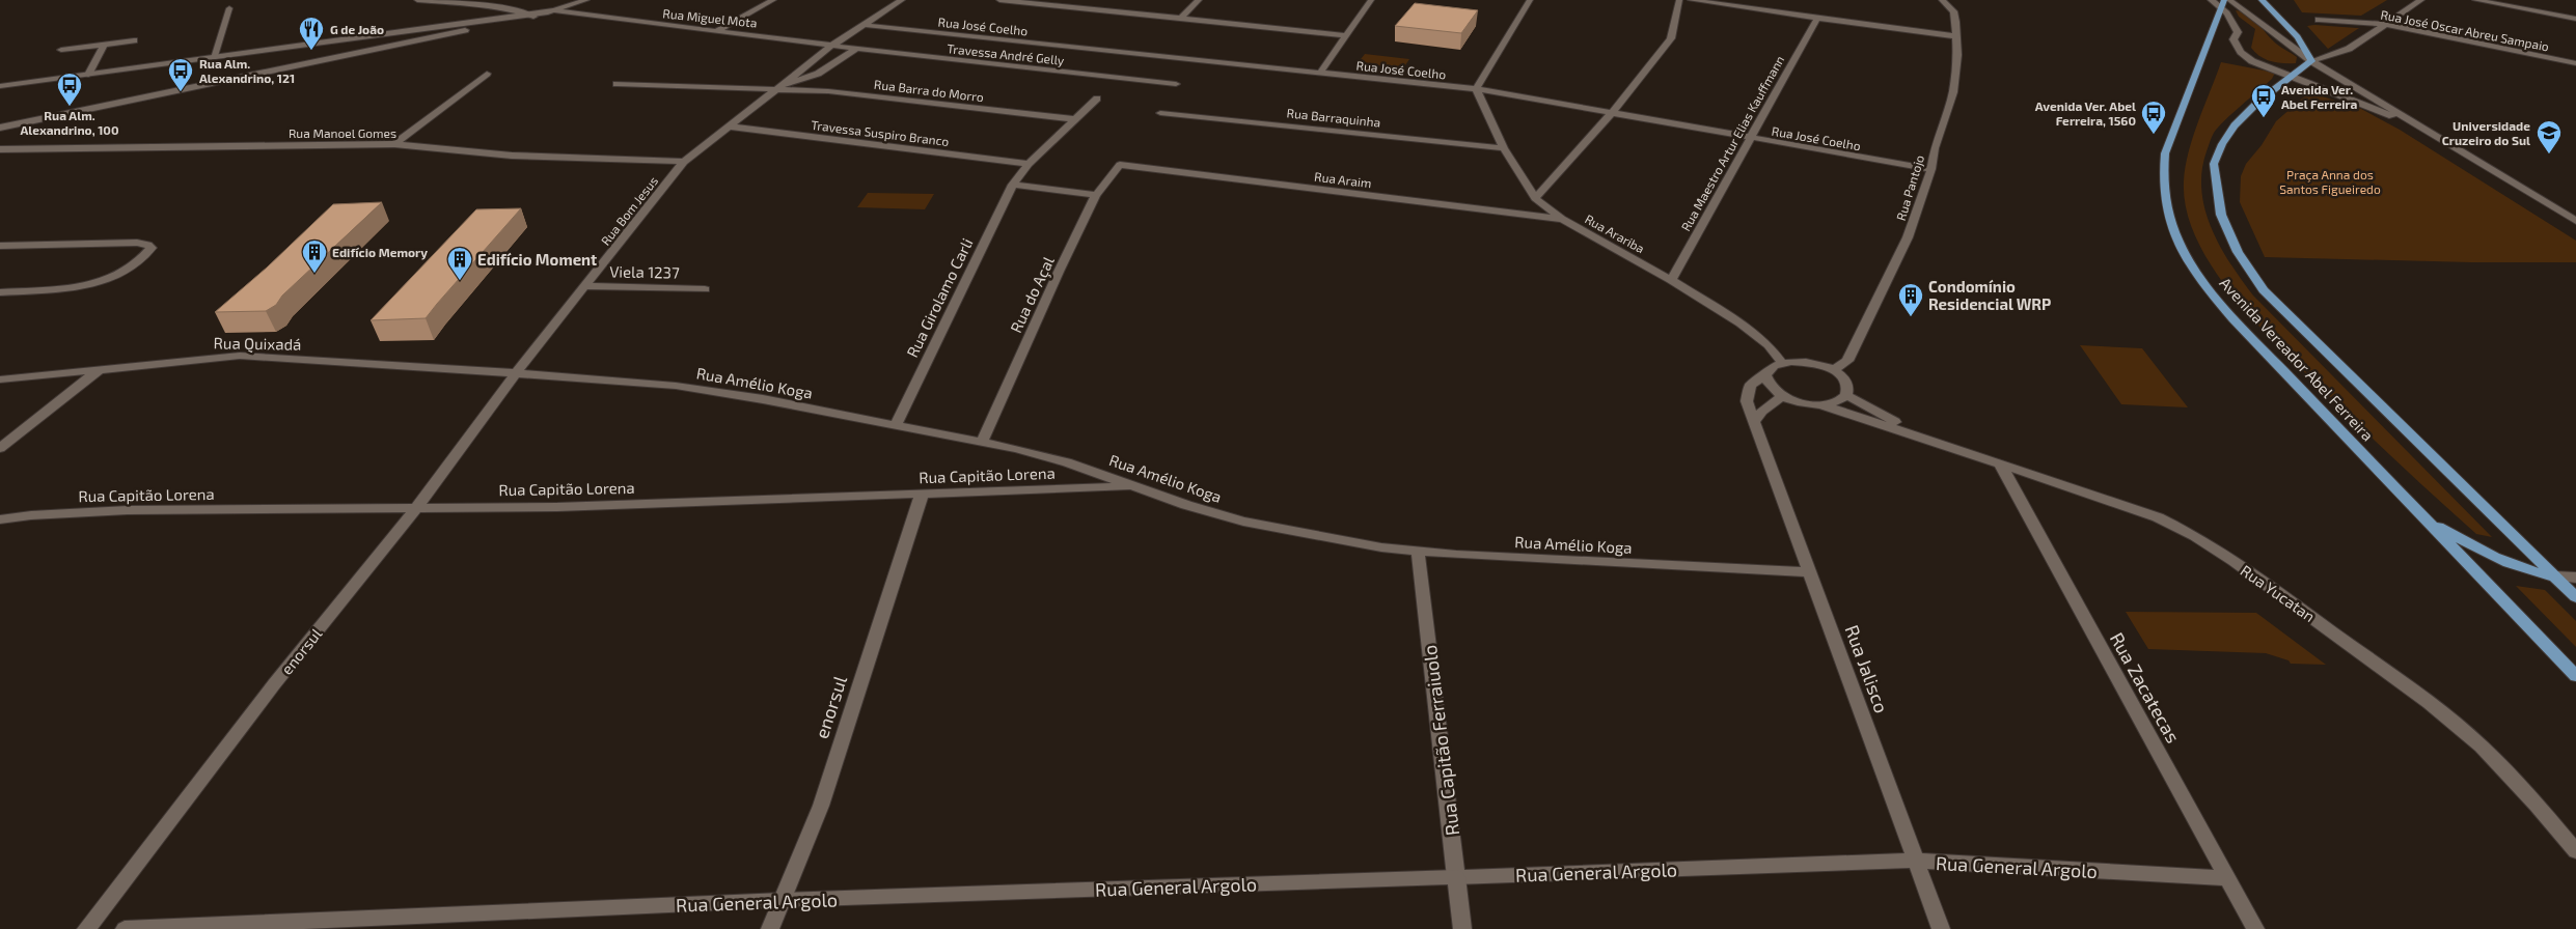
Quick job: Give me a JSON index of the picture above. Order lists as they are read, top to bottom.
{
  "streets": {
    "main road": ["Avenida Vereador Abel Ferreira"],
    "street": [
      "Rua Miguel Mota",
      "Rua José Coelho",
      "Rua José Oscar Abreu Sampaio",
      "Travessa André Gelly",
      "Rua Barra do Morro",
      "Rua Barraquinha",
      "Rua Manoel Gomes",
      "Travessa Suspiro Branco",
      "Rua Maestro Artur Elias Kauffmann",
      "Rua Araim",
      "Rua Pantojo",
      "Rua Bom Jesus",
      "Rua Arariba",
      "Viela 1237",
      "Rua do Açal",
      "Rua Girolamo Carli",
      "Rua Quixadá",
      "Rua Amélio Koga",
      "Rua Capitão Lorena",
      "Rua Yucatan",
      "enorsul",
      "Rua Jalisco",
      "Rua Zacatecas",
      "Rua Capitão Ferraiuolo",
      "Rua General Argolo"
    ]
  },
  "crossings": [
    ["Rua Miguel Mota", "Travessa André Gelly"],
    ["Rua Miguel Mota", "Rua Bom Jesus"],
    ["Rua José Coelho", "Rua Maestro Artur Elias Kauffmann"],
    ["Rua José Coelho", "Rua Pantojo"],
    ["Rua José Coelho", "Rua Bom Jesus"],
    ["Rua José Coelho", "Rua Arariba"],
    ["Travessa André Gelly", "Rua Bom Jesus"],
    ["Rua Barra do Morro", "Rua Bom Jesus"],
    ["Rua Barra do Morro", "Rua Girolamo Carli"],
    ["Rua Barraquinha", "Rua Arariba"],
    ["Rua Manoel Gomes", "Rua Bom Jesus"],
    ["Travessa Suspiro Branco", "Rua Bom Jesus"],
    ["Travessa Suspiro Branco", "Rua Girolamo Carli"],
    ["Rua Maestro Artur Elias Kauffmann", "Rua Arariba"],
    ["Rua Araim", "Rua Arariba"],
    ["Rua Araim", "Rua do Açal"],
    ["Rua Bom Jesus", "Viela 1237"],
    ["Rua Bom Jesus", "Rua Quixadá"],
    ["Rua Bom Jesus", "Rua Amélio Koga"],
    ["Rua Bom Jesus", "enorsul"],
    ["Rua Arariba", "Rua Jalisco"],
    ["Rua do Açal", "Rua Amélio Koga"],
    ["Rua Girolamo Carli", "Rua Amélio Koga"],
    ["Rua Quixadá", "Rua Amélio Koga"],
    ["Rua Quixadá", "enorsul"],
    ["Rua Amélio Koga", "Rua Capitão Lorena"],
    ["Rua Amélio Koga", "enorsul"],
    ["Rua Amélio Koga", "Rua Jalisco"],
    ["Rua Amélio Koga", "Rua Capitão Ferraiuolo"],
    ["Rua Capitão Lorena", "enorsul"],
    ["Rua Yucatan", "Rua Zacatecas"],
    ["enorsul", "Rua General Argolo"],
    ["Rua Jalisco", "Rua General Argolo"],
    ["Rua Zacatecas", "Rua General Argolo"],
    ["Rua Capitão Ferraiuolo", "Rua General Argolo"]
  ],
  "parks": ["Praça Anna dos Santos Figueiredo"],
  "places": {
    "restaurant": ["G de João"],
    "bus stop": [
      "Rua Alm. Alexandrino, 121",
      "Rua Alm. Alexandrino, 100",
      "Avenida Ver. Abel Ferreira",
      "Avenida Ver. Abel Ferreira, 1560"
    ],
    "school or university": ["Universidade Cruzeiro do Sul"],
    "building": ["Edifício Memory", "Edifício Moment", "Condomínio Residencial WRP"]
  }
}
